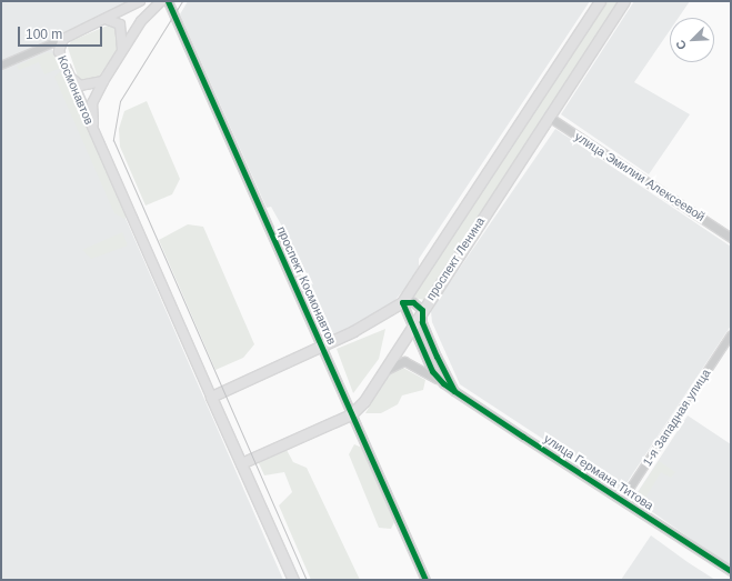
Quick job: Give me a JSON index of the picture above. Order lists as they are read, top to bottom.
{
  "streets": {
    "main road": ["Космонавтов", "проспект Ленина"],
    "street": [
      "улица Эмилии Алексеевой",
      "проспект Космонавтов",
      "1-я Западная улица",
      "улица Германа Титова"
    ]
  },
  "crossings": [
    ["улица Эмилии Алексеевой", "проспект Ленина"],
    ["проспект Ленина", "проспект Космонавтов"],
    ["1-я Западная улица", "улица Германа Титова"]
  ],
  "scale_bar": "100 m",
  "north": "bottom left"
}
